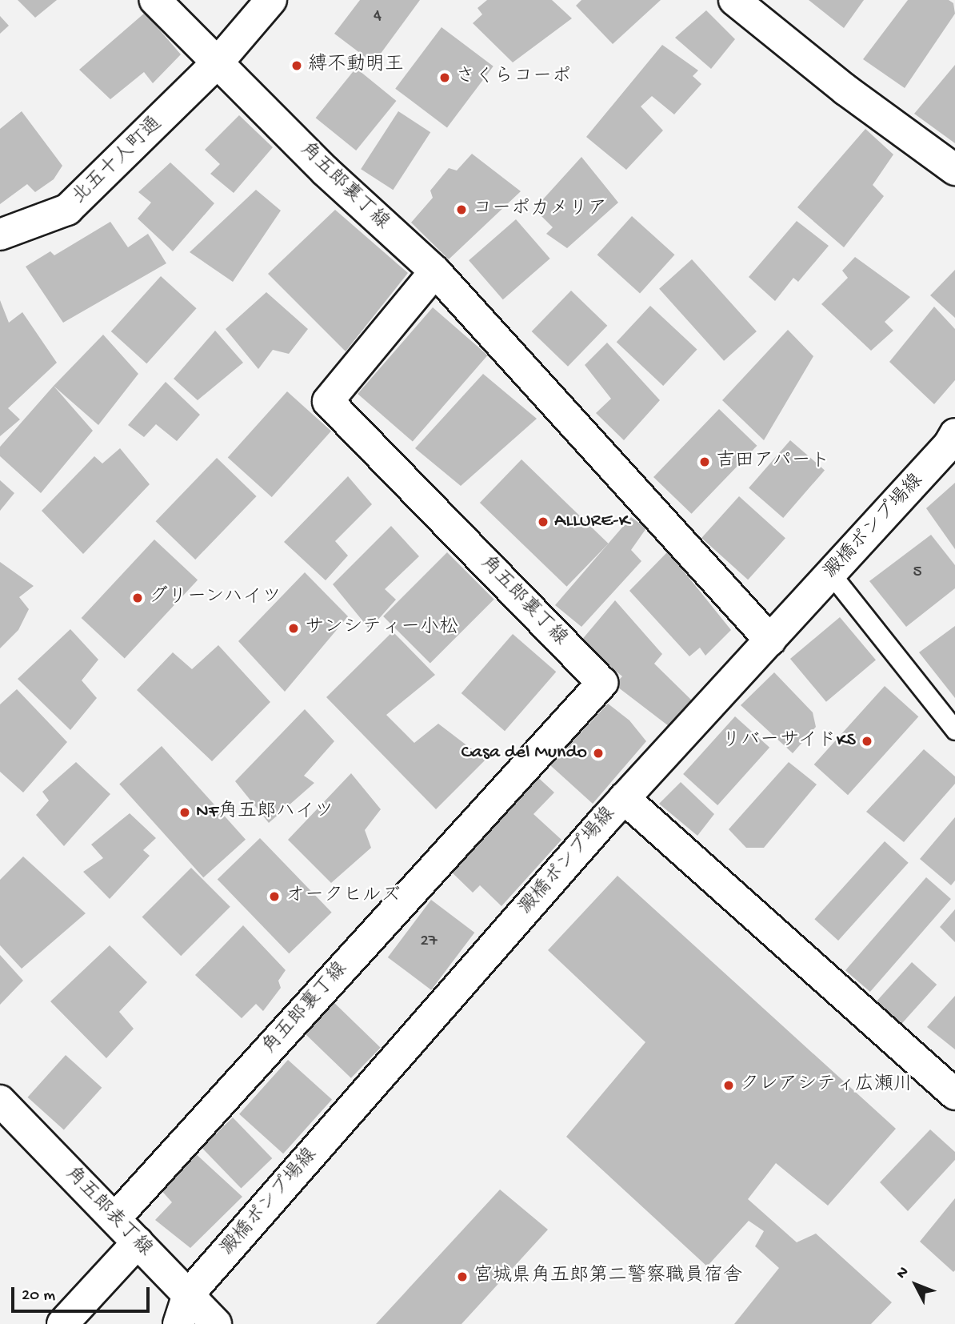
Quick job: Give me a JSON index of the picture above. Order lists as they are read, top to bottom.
{
  "streets": {
    "street": [
      "北五十人町通",
      "角五郎裏丁線",
      "澱橋ポンプ場線",
      "角五郎表丁線"
    ]
  },
  "crossings": [
    ["北五十人町通", "角五郎裏丁線"],
    ["角五郎裏丁線", "角五郎表丁線"],
    ["澱橋ポンプ場線", "角五郎表丁線"]
  ],
  "places": [
    "縛不動明王",
    "さくらコーポ",
    "コーポカメリア",
    "吉田アパート",
    "ALLURE-K",
    "グリーンハイツ",
    "サンシティー小松",
    "リバーサイドKS",
    "Casa del Mundo",
    "NF角五郎ハイツ",
    "オークヒルズ",
    "クレアシティ広瀬川",
    "宮城県角五郎第二警察職員宿舎"
  ],
  "house_numbers": ["4", "5", "27"],
  "scale_bar": "20 m",
  "north": "top left"
}
